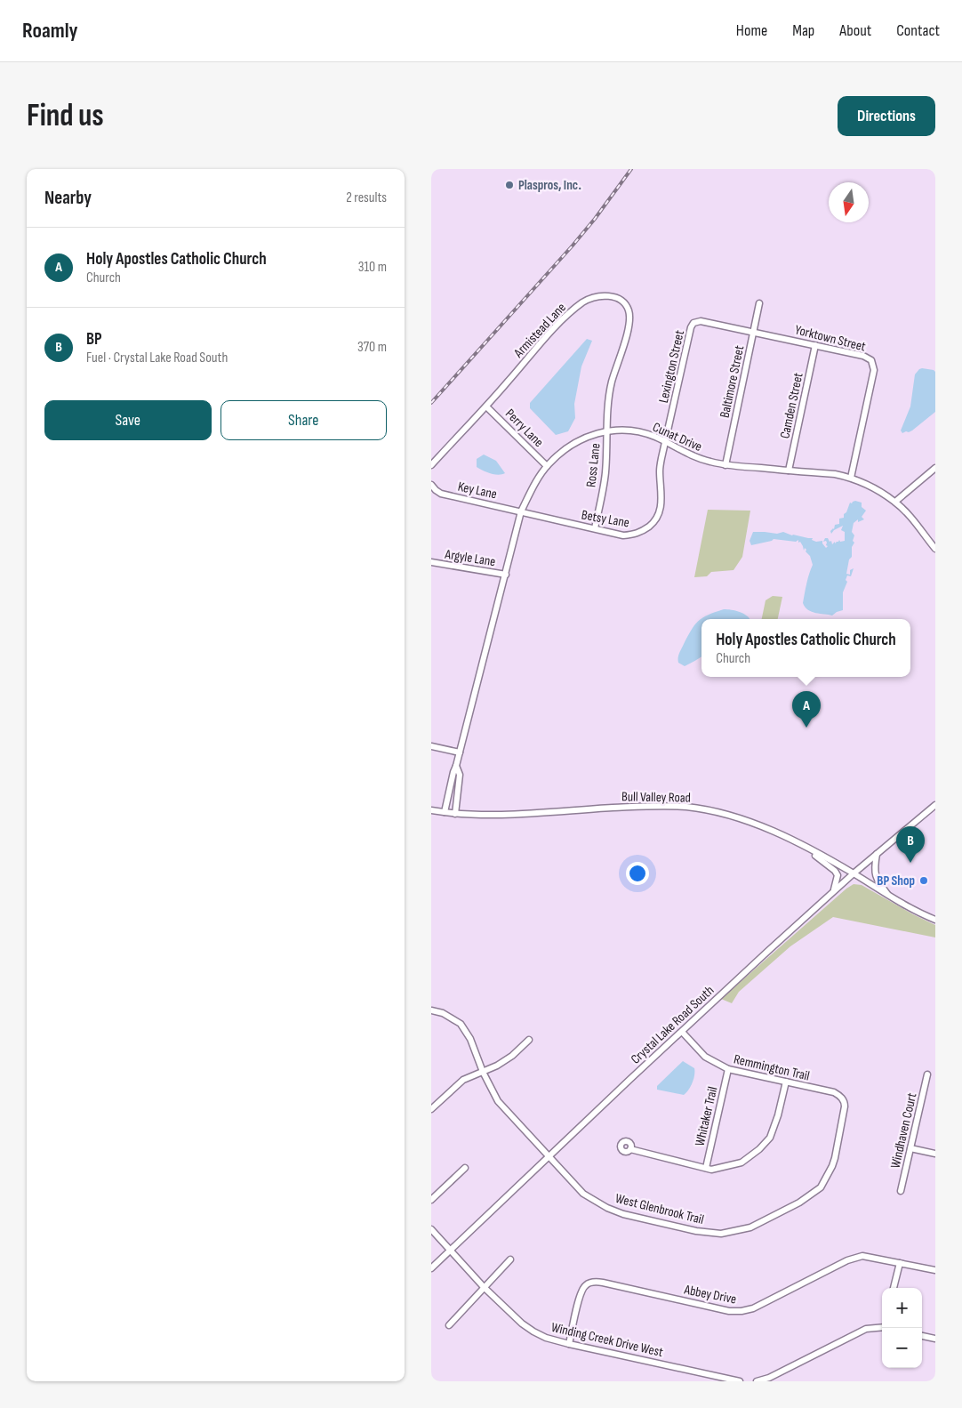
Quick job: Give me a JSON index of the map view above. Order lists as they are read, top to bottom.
{
  "streets": {
    "street": [
      "Armistead Lane",
      "Yorktown Street",
      "Lexington Street",
      "Baltimore Street",
      "Camden Street",
      "Perry Lane",
      "Cunat Drive",
      "Ross Lane",
      "Key Lane",
      "Betsy Lane",
      "Argyle Lane",
      "Bull Valley Road",
      "Crystal Lake Road South",
      "Remmington Trail",
      "Whitaker Trail",
      "Windhaven Court",
      "West Glenbrook Trail",
      "Abbey Drive",
      "Winding Creek Drive West"
    ]
  },
  "crossings": [
    ["Armistead Lane", "Perry Lane"],
    ["Armistead Lane", "Cunat Drive"],
    ["Armistead Lane", "Ross Lane"],
    ["Yorktown Street", "Lexington Street"],
    ["Yorktown Street", "Baltimore Street"],
    ["Yorktown Street", "Camden Street"],
    ["Yorktown Street", "Cunat Drive"],
    ["Lexington Street", "Cunat Drive"],
    ["Lexington Street", "Betsy Lane"],
    ["Baltimore Street", "Cunat Drive"],
    ["Camden Street", "Cunat Drive"],
    ["Perry Lane", "Cunat Drive"],
    ["Cunat Drive", "Ross Lane"],
    ["Cunat Drive", "Key Lane"],
    ["Cunat Drive", "Betsy Lane"],
    ["Cunat Drive", "Argyle Lane"],
    ["Cunat Drive", "Bull Valley Road"],
    ["Ross Lane", "Betsy Lane"],
    ["Key Lane", "Betsy Lane"],
    ["Bull Valley Road", "Crystal Lake Road South"],
    ["Crystal Lake Road South", "Remmington Trail"],
    ["Crystal Lake Road South", "West Glenbrook Trail"],
    ["Crystal Lake Road South", "Winding Creek Drive West"],
    ["Remmington Trail", "Whitaker Trail"],
    ["Remmington Trail", "West Glenbrook Trail"],
    ["Abbey Drive", "Winding Creek Drive West"]
  ],
  "places": ["Plaspros, Inc.", "BP Shop"],
  "north": "bottom",
  "page": {
    "header": "Roamly",
    "nav": [
      "Home",
      "Map",
      "About",
      "Contact"
    ],
    "buttons": [
      "Directions",
      ["Save", "Share"]
    ],
    "title": "Find us",
    "heading": ["Nearby", "2 results"],
    "list": [
      {
        "mark": "A",
        "name": "Holy Apostles Catholic Church",
        "note": "Church",
        "value": "310 m"
      },
      {
        "mark": "B",
        "name": "BP",
        "note": "Fuel · Crystal Lake Road South",
        "value": "370 m"
      }
    ],
    "popup": ["Holy Apostles Catholic Church", "Church"],
    "pins": ["A", "B"],
    "map_buttons": ["+", "−"]
  }
}
